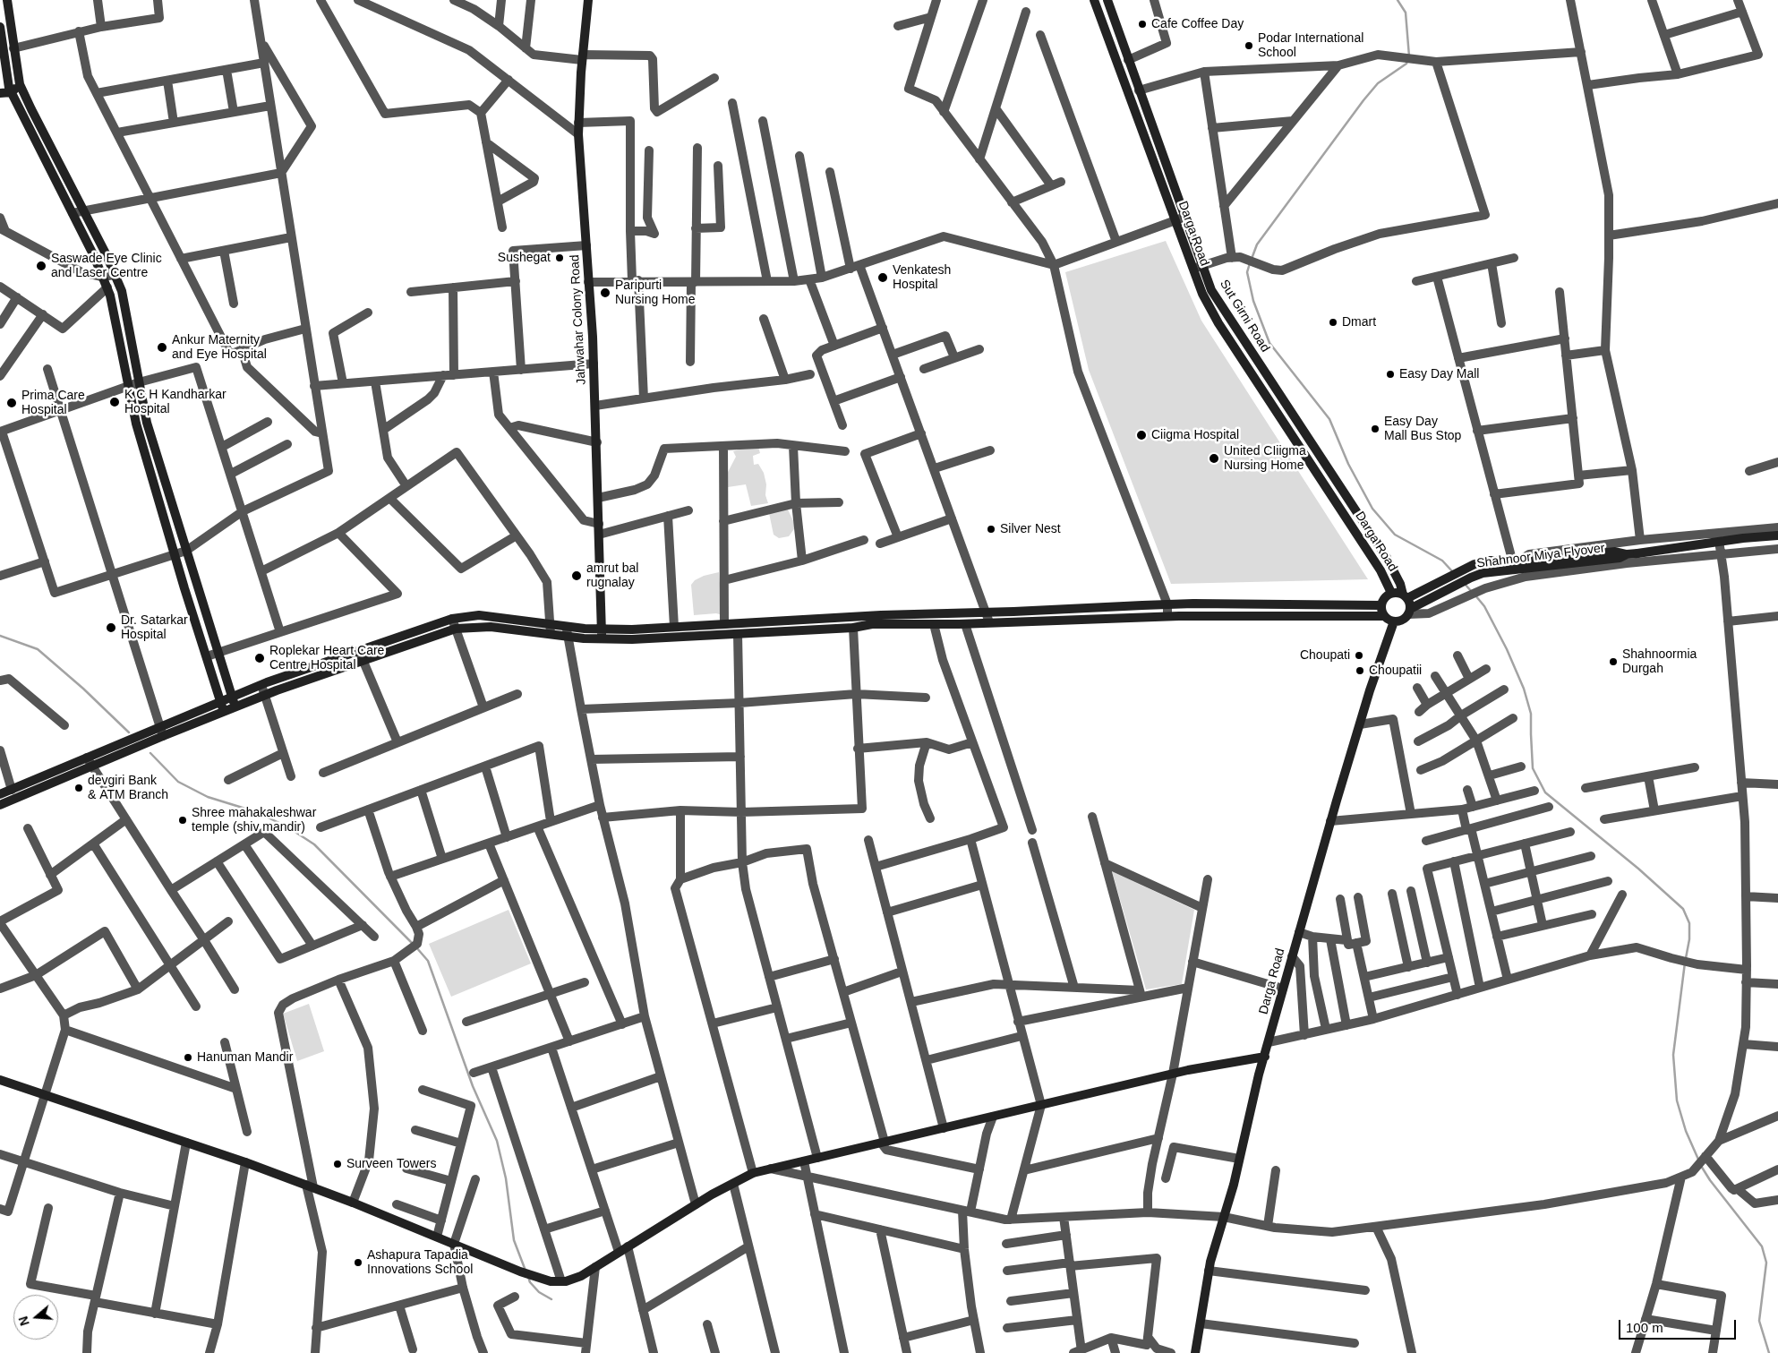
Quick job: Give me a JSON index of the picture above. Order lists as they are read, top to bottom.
{
  "streets": {
    "main road": [
      "Darga Road",
      "Sut Girni Road",
      "Jahwahar Colony Road",
      "Shahnoor Miya Flyover"
    ]
  },
  "crossings": [
    ["Darga Road", "Sut Girni Road"],
    ["Darga Road", "Shahnoor Miya Flyover"],
    ["Sut Girni Road", "Shahnoor Miya Flyover"]
  ],
  "places": [
    "Cafe Coffee Day",
    "Podar International School",
    "Sushegat",
    "Saswade Eye Clinic and Laser Centre",
    "Venkatesh Hospital",
    "Paripurti Nursing Home",
    "Dmart",
    "Ankur Maternity and Eye Hospital",
    "Easy Day Mall",
    "K C H Kandharkar Hospital",
    "Prima Care Hospital",
    "Easy Day Mall Bus Stop",
    "Ciigma Hospital",
    "United CIiigma Nursing Home",
    "Silver Nest",
    "amrut bal rugnalay",
    "Dr. Satarkar Hospital",
    "Choupati",
    "Roplekar Heart Care Centre Hospital",
    "Shahnoormia Durgah",
    "Choupatii",
    "devgiri Bank & ATM Branch",
    "Shree mahakaleshwar temple (shiv mandir)",
    "Hanuman Mandir",
    "Surveen Towers",
    "Ashapura Tapadia Innovations School"
  ],
  "scale_bar": "100 m",
  "north": "left"
}
